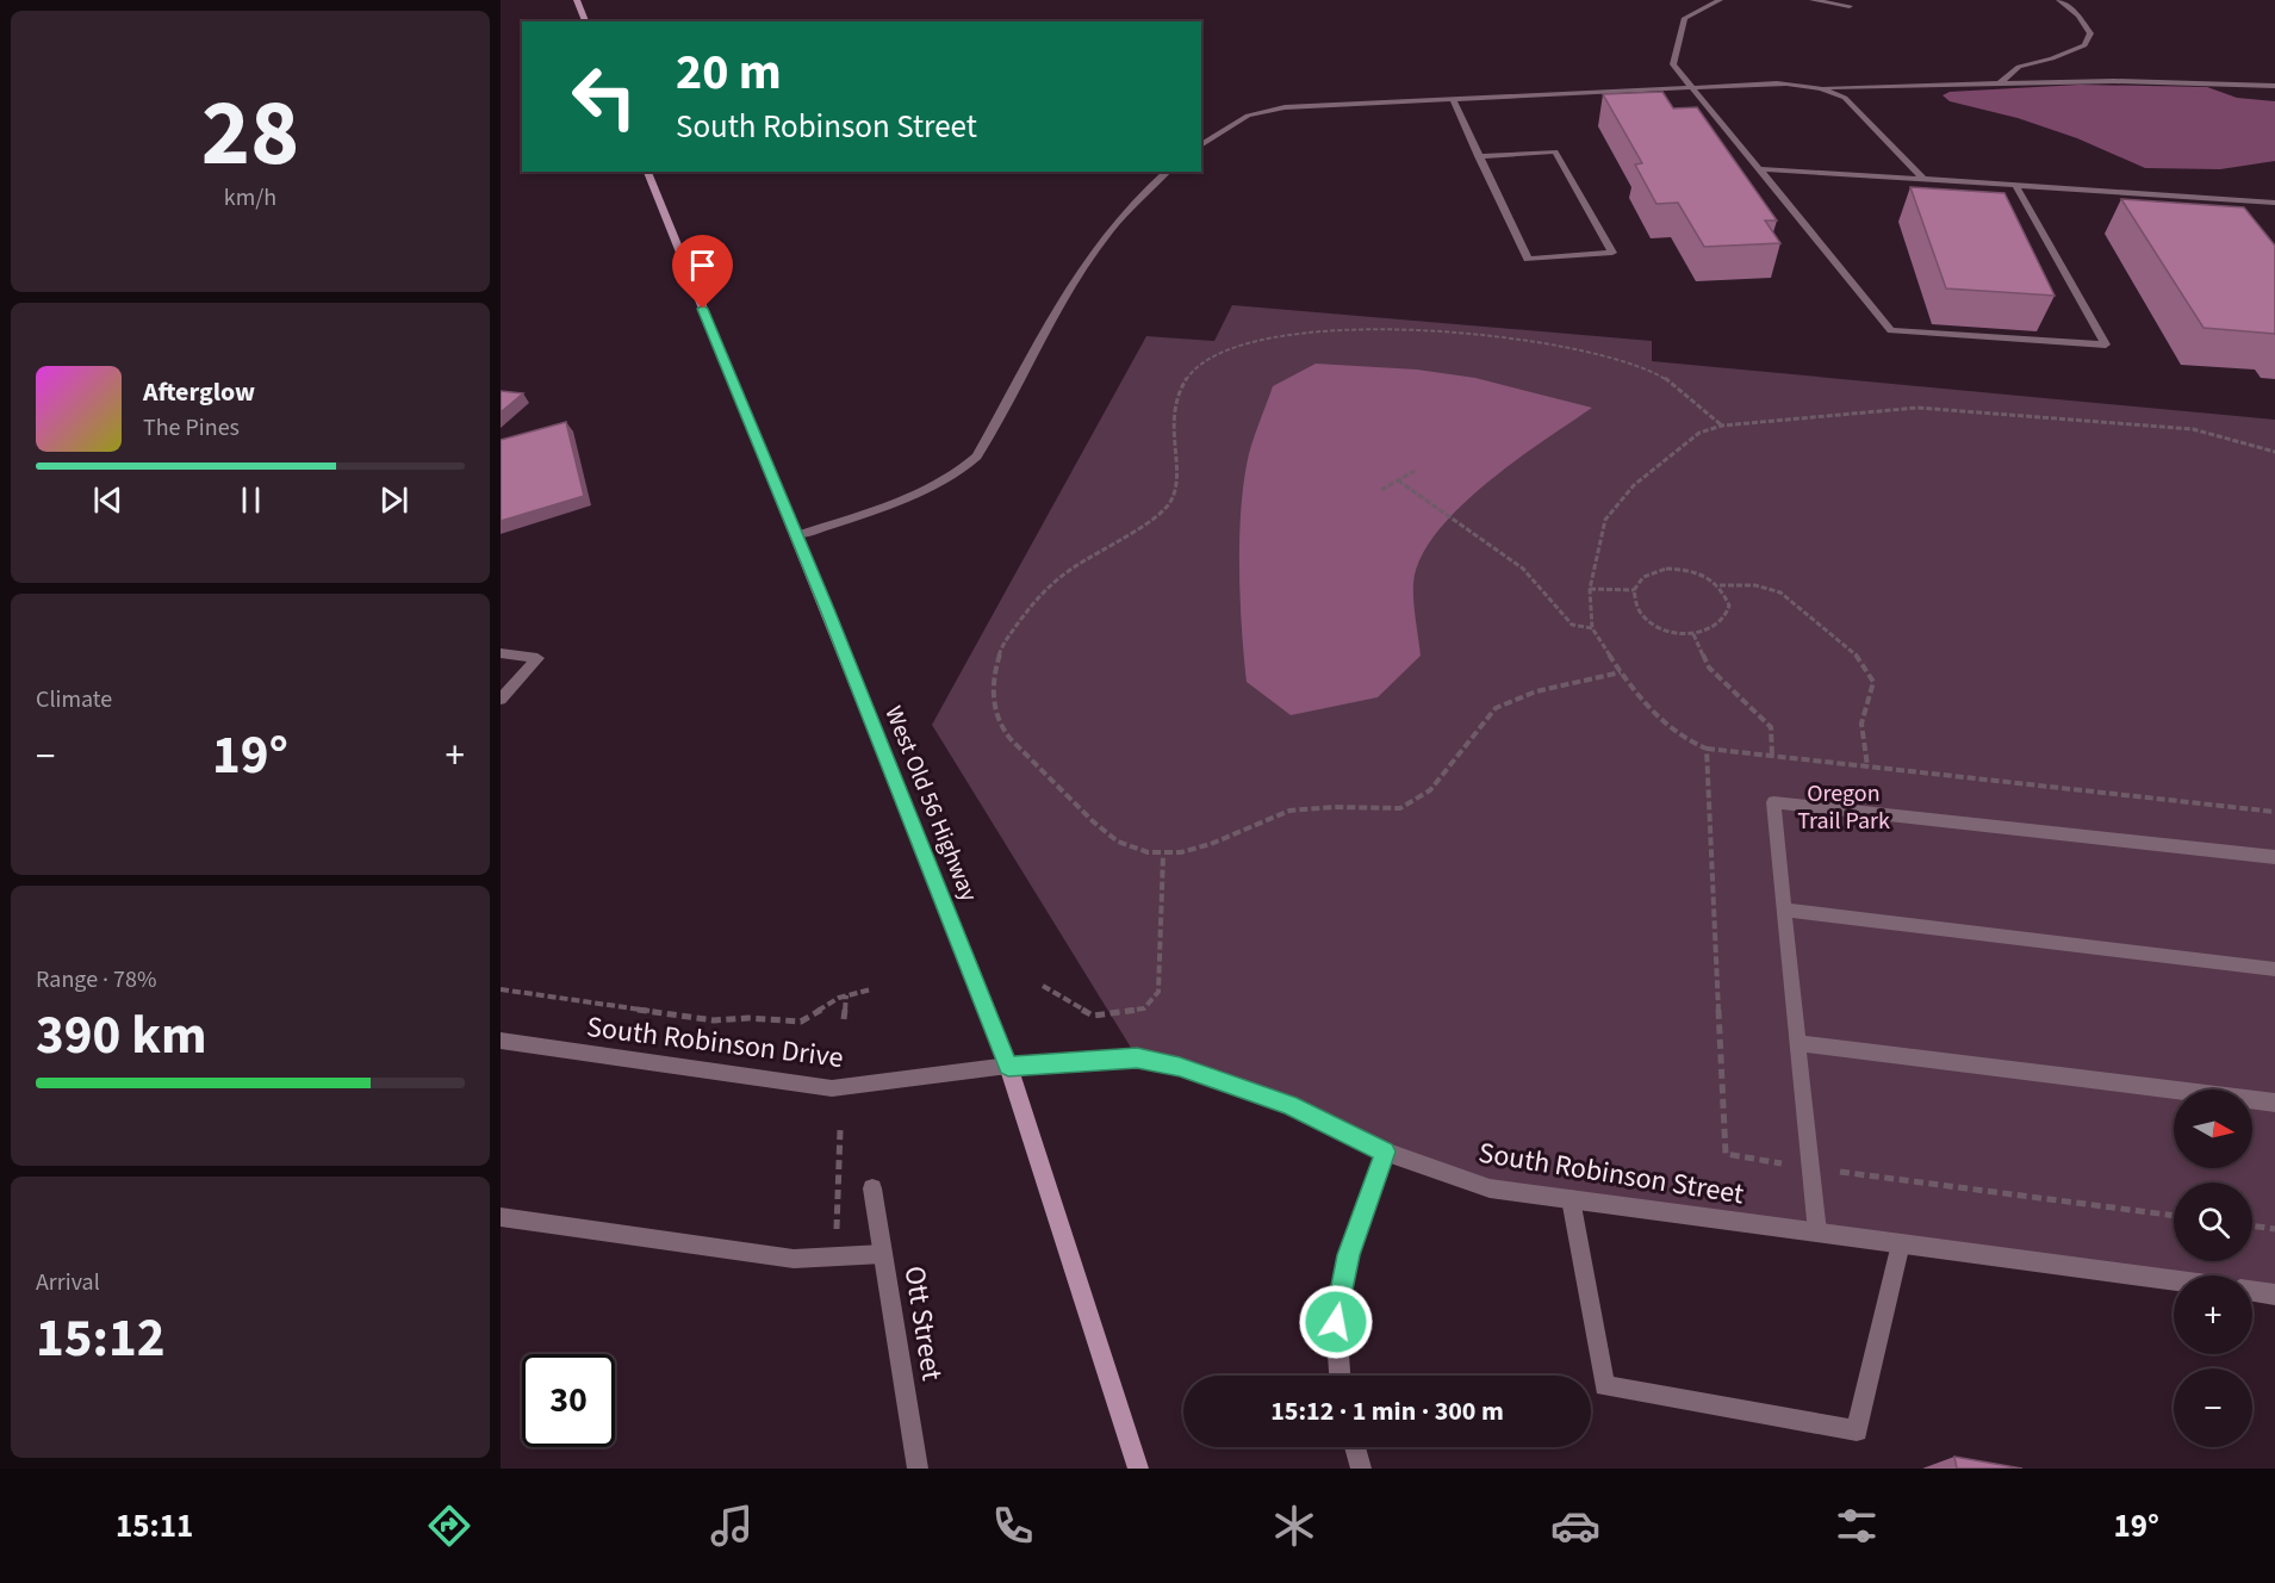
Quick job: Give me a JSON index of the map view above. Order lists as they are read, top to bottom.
{
  "streets": {
    "main road": ["West Old 56 Highway"],
    "street": ["South Robinson Drive", "South Robinson Street", "Ott Street"]
  },
  "crossings": [
    ["West Old 56 Highway", "South Robinson Drive"],
    ["West Old 56 Highway", "South Robinson Street"],
    ["South Robinson Drive", "South Robinson Street"]
  ],
  "parks": ["Oregon Trail Park"],
  "north": "right",
  "page": {
    "tile": [
      ["28", "km/h"],
      "Climate",
      ["Range · 78%", "390 km"],
      ["Arrival", "15:12"]
    ],
    "turn": ["20 m", "South Robinson Street"],
    "song": ["Afterglow", "The Pines"],
    "heat": ["−", "19°", "+"],
    "map_buttons": ["+", "−"],
    "limit": "30",
    "trip": "15:12 · 1 min · 300 m",
    "tabs": ["15:11", "19°"]
  }
}
